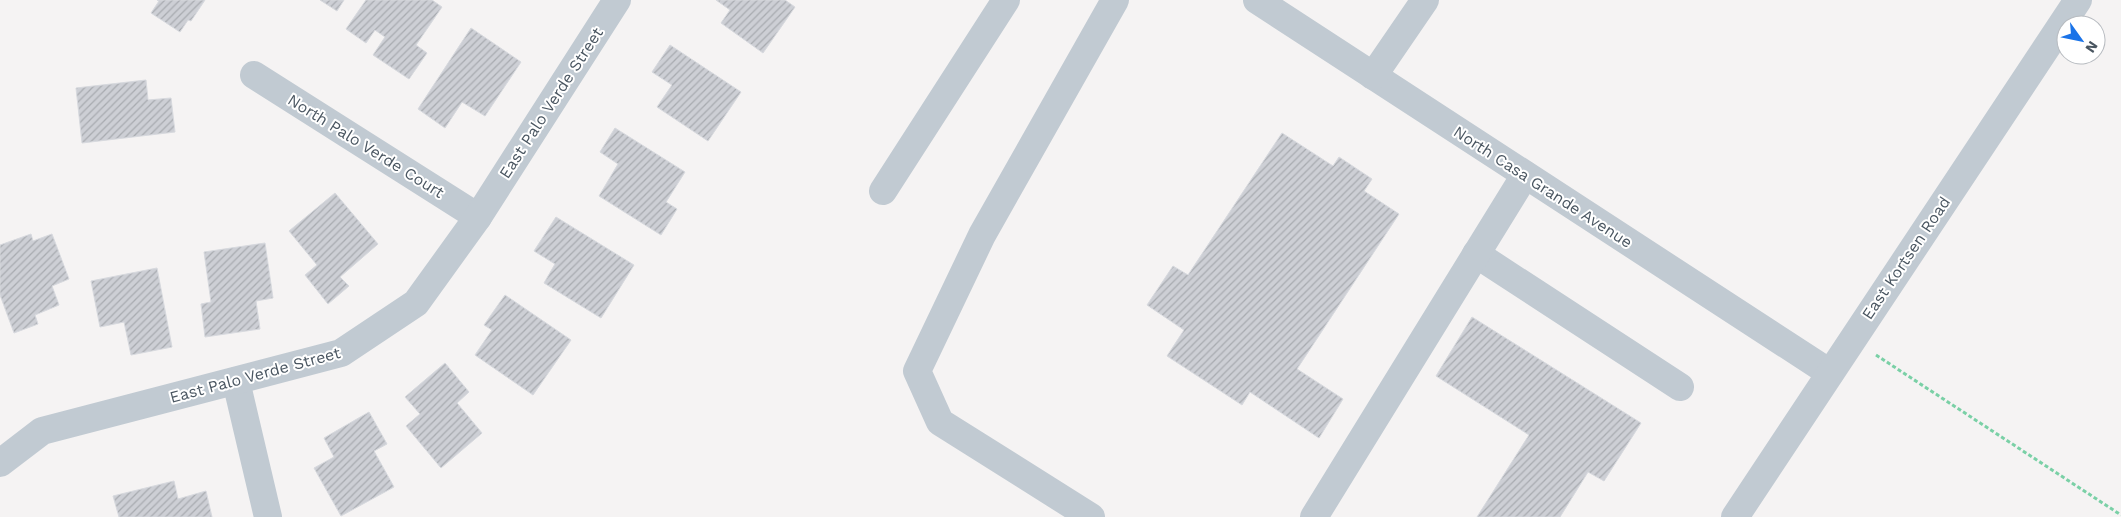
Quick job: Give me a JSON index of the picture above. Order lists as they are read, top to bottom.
{
  "streets": {
    "street": [
      "East Palo Verde Street",
      "North Palo Verde Court",
      "North Casa Grande Avenue",
      "East Kortsen Road"
    ]
  },
  "crossings": [
    ["East Palo Verde Street", "North Palo Verde Court"],
    ["North Casa Grande Avenue", "East Kortsen Road"]
  ],
  "north": "bottom right"
}
